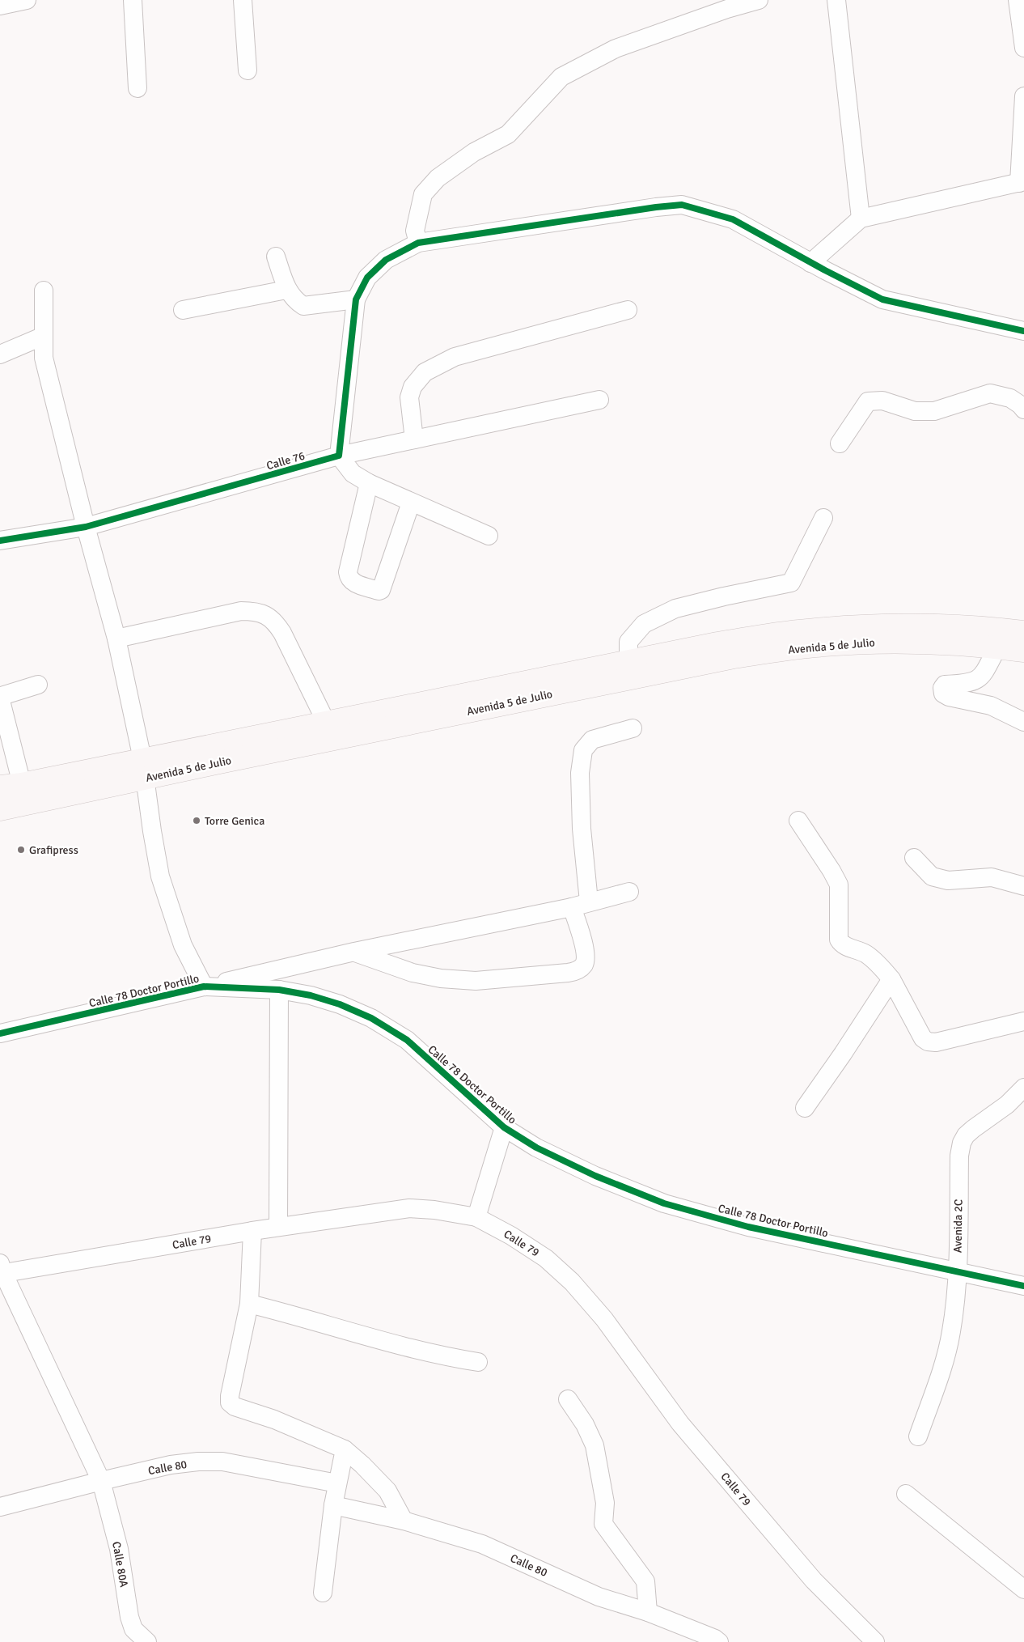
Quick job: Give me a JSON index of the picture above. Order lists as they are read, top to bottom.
{
  "streets": {
    "main road": ["Avenida 5 de Julio"],
    "street": [
      "Calle 76",
      "Calle 78 Doctor Portillo",
      "Avenida 2C",
      "Calle 79",
      "Calle 80",
      "Calle 80A"
    ]
  },
  "crossings": [
    ["Calle 78 Doctor Portillo", "Avenida 2C"],
    ["Calle 79", "Calle 80A"],
    ["Calle 80", "Calle 80A"]
  ],
  "places": ["Torre Genica", "Grafipress"]
}
